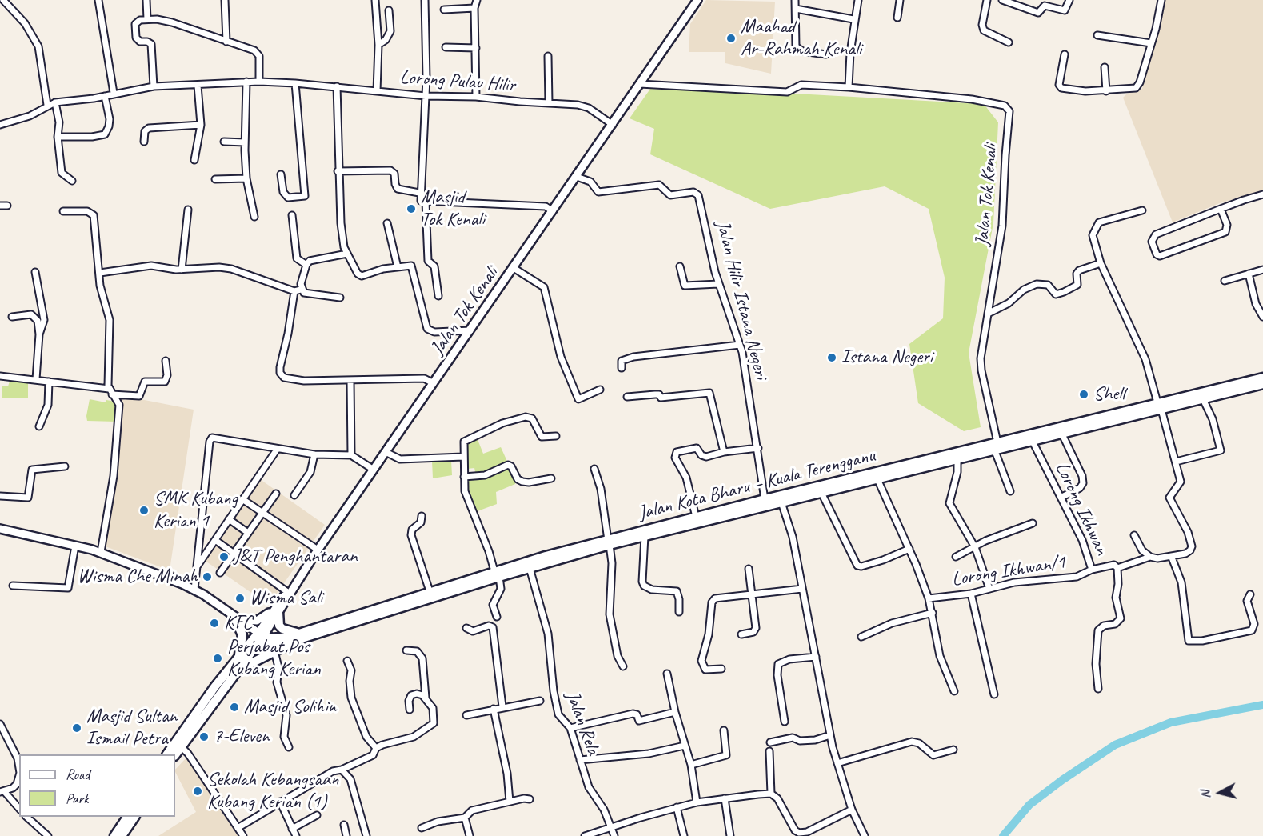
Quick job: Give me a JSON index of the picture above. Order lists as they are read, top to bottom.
{
  "streets": {
    "highway": ["Jalan Kota Bharu – Kuala Terengganu"],
    "main road": ["Jalan Tok Kenali"],
    "street": [
      "Lorong Pulau Hilir",
      "Jalan Hilir Istana Negeri",
      "Lorong Ikhwan",
      "Lorong Ikhwan/1",
      "Jalan Rela"
    ]
  },
  "crossings": [
    ["Lorong Pulau Hilir", "Jalan Tok Kenali"],
    ["Jalan Tok Kenali", "Jalan Hilir Istana Negeri"],
    ["Jalan Tok Kenali", "Jalan Kota Bharu – Kuala Terengganu"],
    ["Jalan Hilir Istana Negeri", "Jalan Kota Bharu – Kuala Terengganu"],
    ["Jalan Kota Bharu – Kuala Terengganu", "Lorong Ikhwan"],
    ["Jalan Kota Bharu – Kuala Terengganu", "Jalan Rela"],
    ["Lorong Ikhwan", "Lorong Ikhwan/1"]
  ],
  "places": [
    "Maahad Ar-Rahmah Kenali",
    "Masjid Tok Kenali",
    "Istana Negeri",
    "Shell",
    "SMK Kubang Kerian 1",
    "J&T Penghantaran",
    "Wisma Che Minah",
    "Wisma Sali",
    "KFC",
    "Perjabat Pos Kubang Kerian",
    "Masjid Solihin",
    "Masjid Sultan Ismail Petra",
    "7-Eleven",
    "Sekolah Kebangsaan Kubang Kerian (1)"
  ],
  "legend": ["Road", "Park"],
  "north": "left"
}
